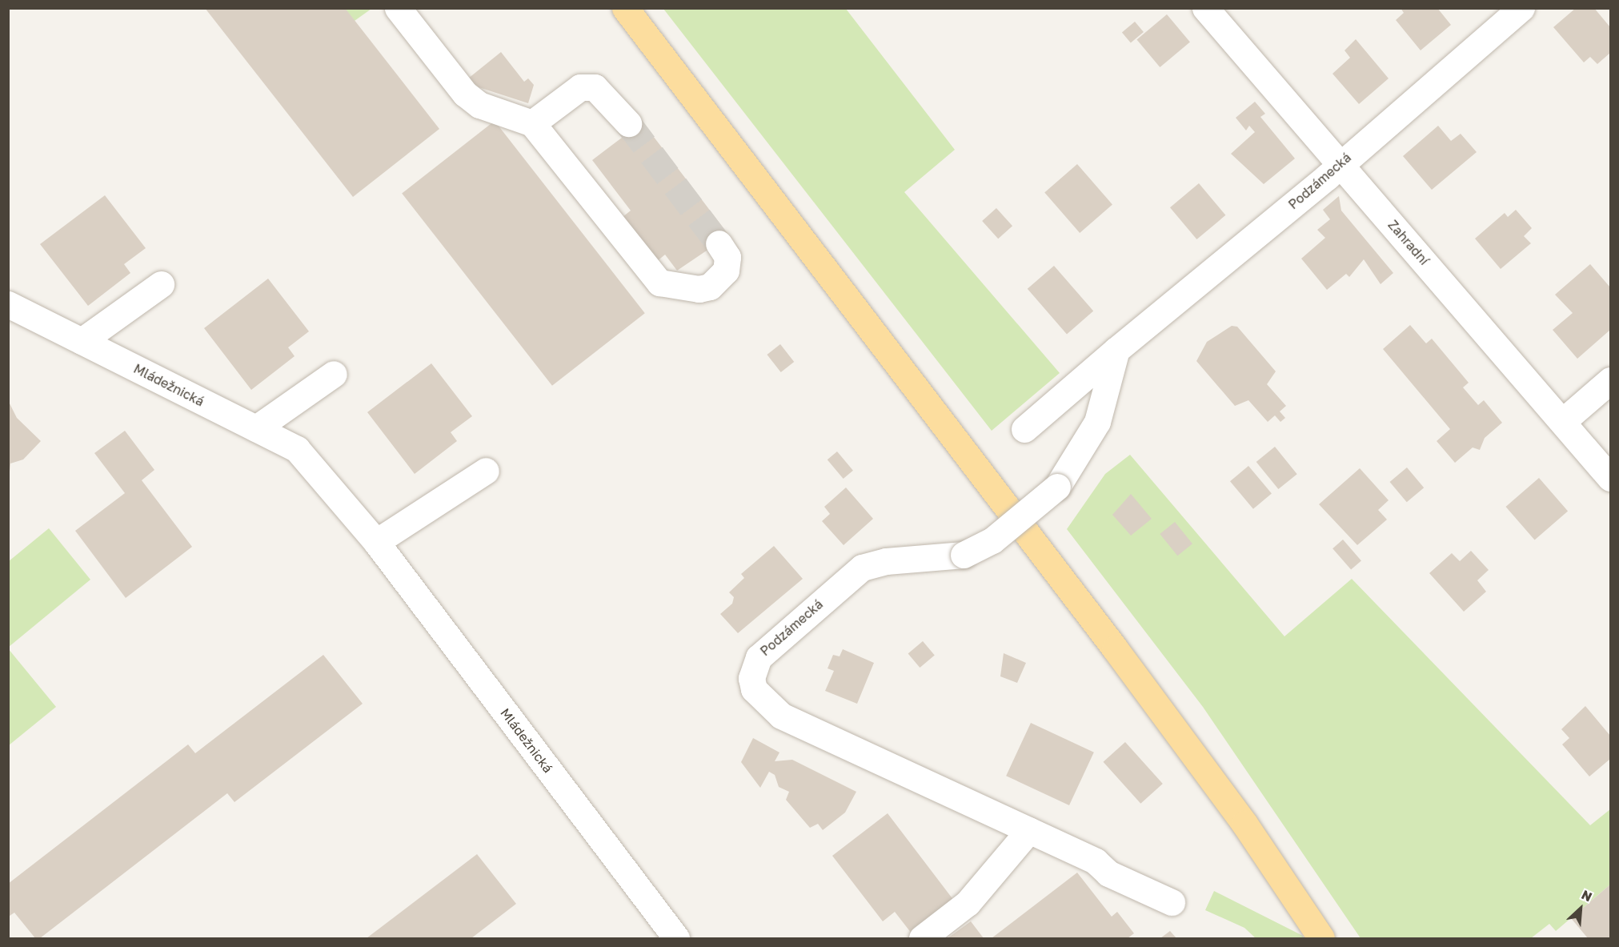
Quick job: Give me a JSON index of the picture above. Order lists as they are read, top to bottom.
{
  "streets": {
    "street": ["Podzámecká", "Zahradní", "Mládežnická"]
  },
  "crossings": [
    ["Podzámecká", "Zahradní"]
  ],
  "north": "top right"
}
